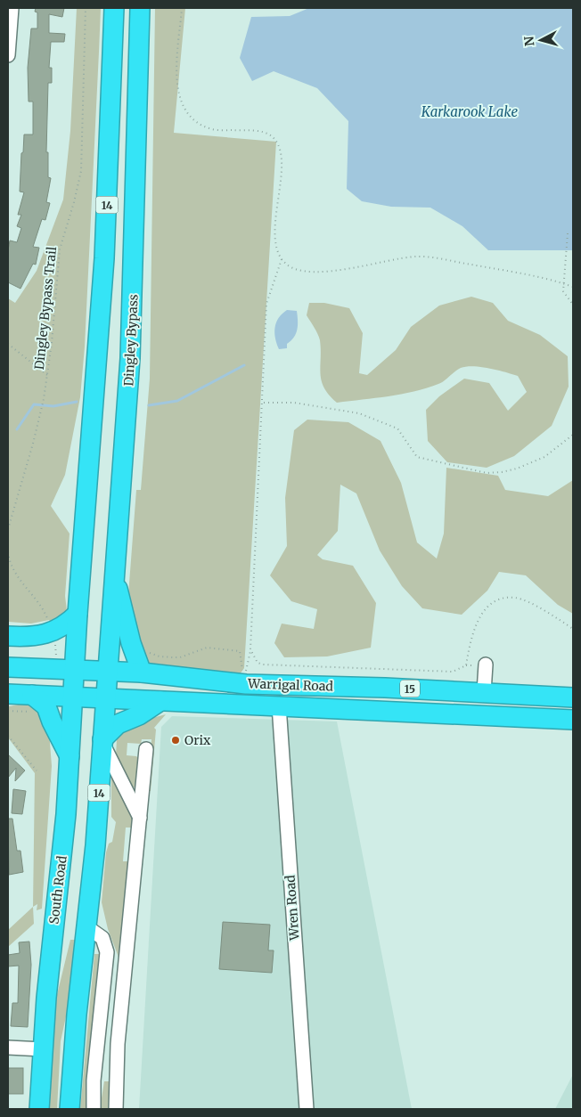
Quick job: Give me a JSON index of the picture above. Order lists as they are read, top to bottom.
{
  "streets": {
    "highway": [
      "14",
      "Dingley Bypass",
      "Warrigal Road",
      "15",
      "South Road"
    ],
    "street": ["Wren Road"],
    "path": ["Dingley Bypass Trail"]
  },
  "crossings": [
    ["14", "Dingley Bypass"],
    ["14", "Warrigal Road"],
    ["14", "South Road"],
    ["Dingley Bypass", "Warrigal Road"],
    ["Warrigal Road", "South Road"],
    ["Warrigal Road", "Wren Road"]
  ],
  "water": ["Karkarook Lake"],
  "places": ["Orix"],
  "north": "left"
}
